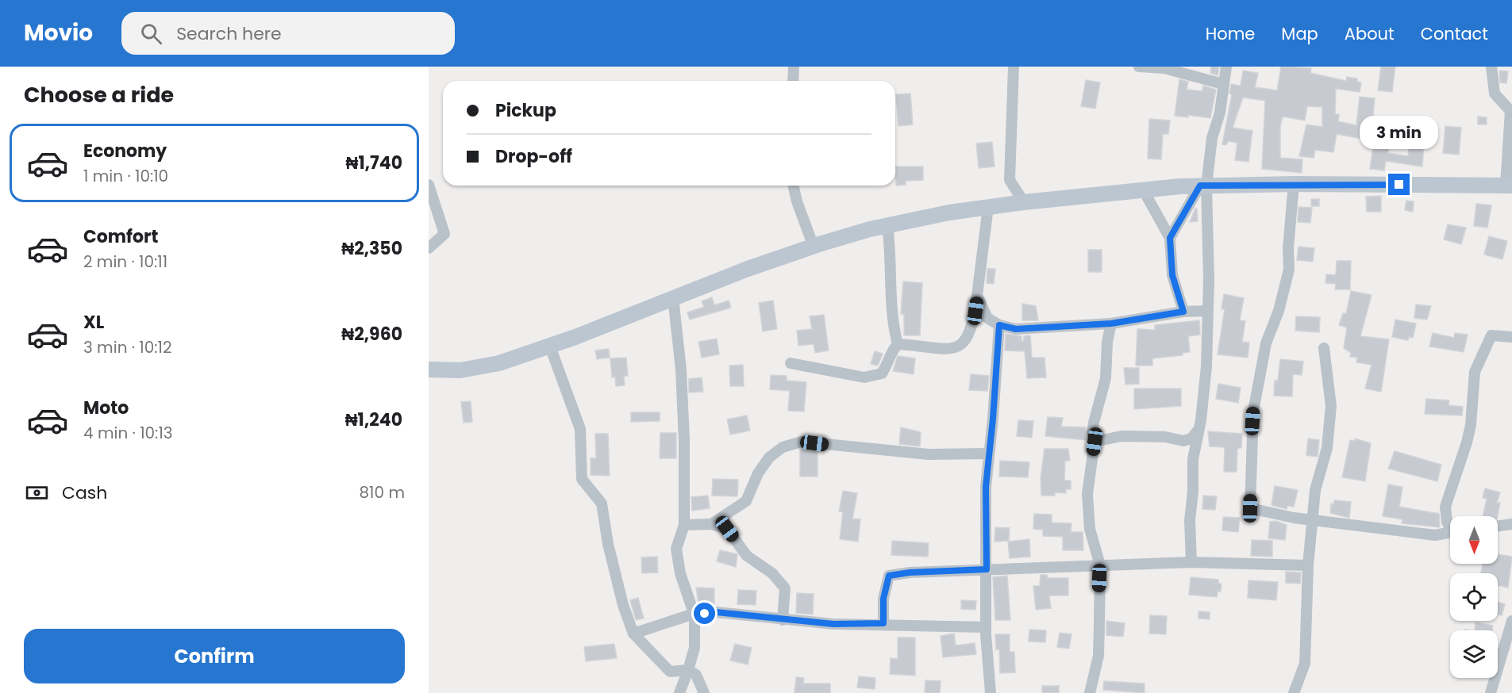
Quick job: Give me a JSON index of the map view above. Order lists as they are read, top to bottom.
{
  "north": "bottom",
  "page": {
    "header": "Movio",
    "search": "Search here",
    "nav": [
      "Home",
      "Map",
      "About",
      "Contact"
    ],
    "heading": "Choose a ride",
    "banner": ["Pickup", "Drop-off"],
    "bubble": "3 min",
    "list": [
      {
        "name": "Economy",
        "note": "1 min · 10:10",
        "value": "₦1,740"
      },
      {
        "name": "Comfort",
        "note": "2 min · 10:11",
        "value": "₦2,350"
      },
      {
        "name": "XL",
        "note": "3 min · 10:12",
        "value": "₦2,960"
      },
      {
        "name": "Moto",
        "note": "4 min · 10:13",
        "value": "₦1,240"
      }
    ],
    "pay": ["Cash", "810 m"],
    "buttons": "Confirm"
  }
}
